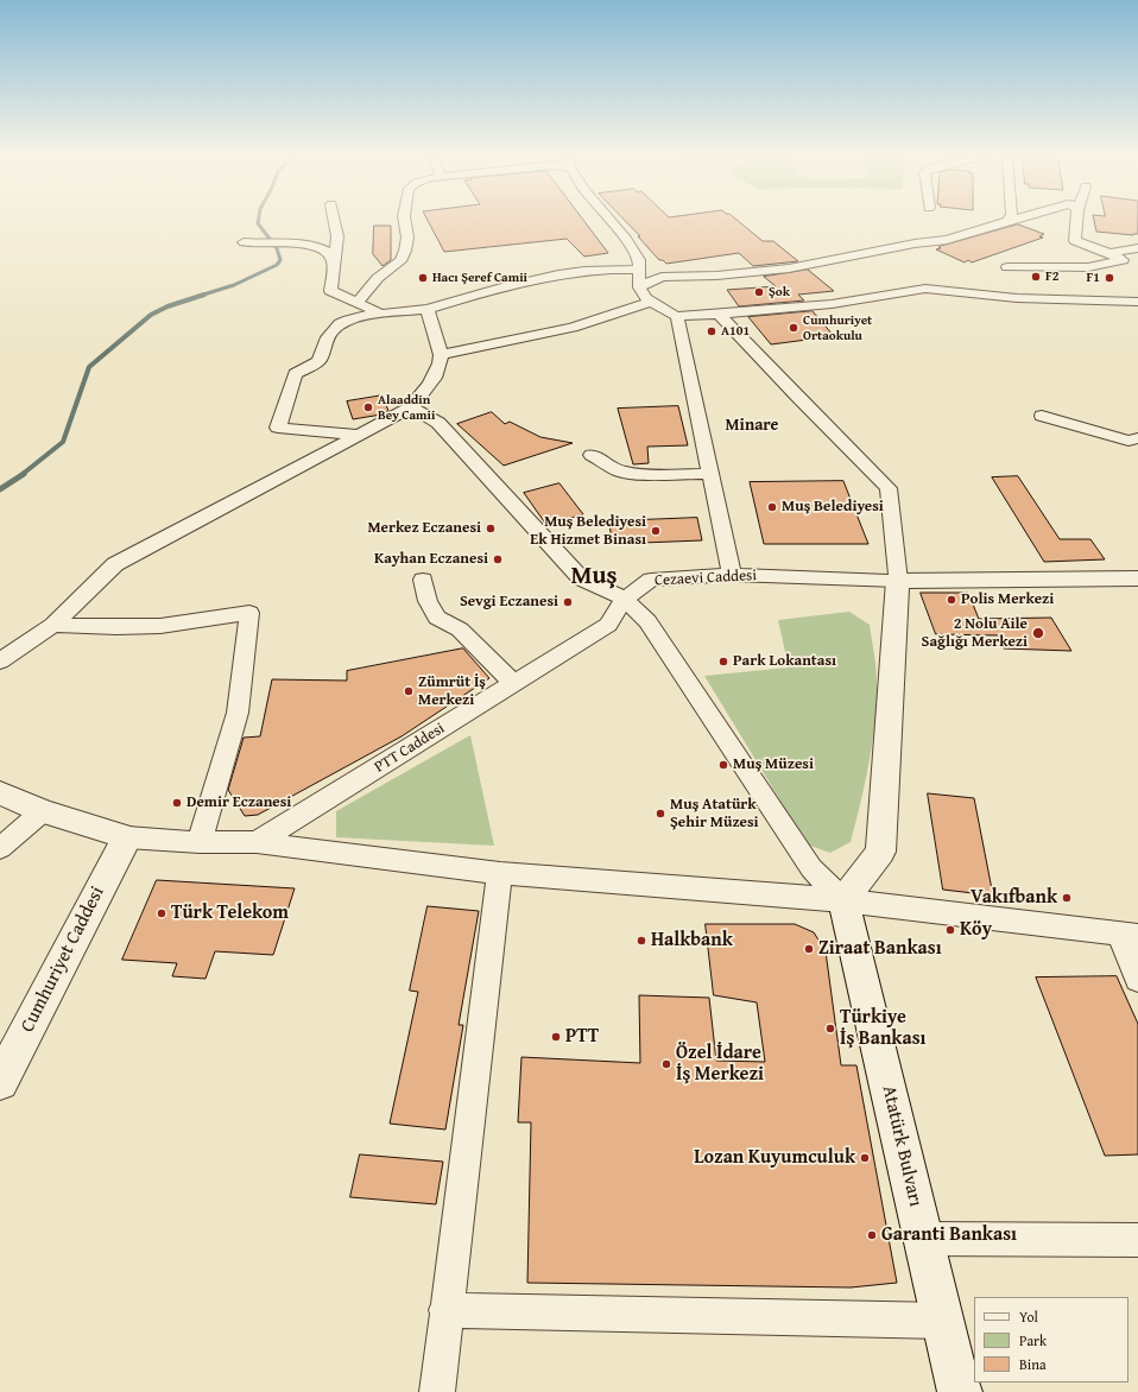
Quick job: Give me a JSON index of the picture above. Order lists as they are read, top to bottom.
{
  "streets": {
    "street": [
      "Cezaevi Caddesi",
      "PTT Caddesi",
      "Cumhuriyet Caddesi",
      "Atatürk Bulvarı"
    ]
  },
  "crossings": [
    ["Cezaevi Caddesi", "PTT Caddesi"]
  ],
  "districts": ["Minare", "Muş"],
  "places": [
    "F2",
    "Hacı Şeref Camii",
    "F1",
    "Şok",
    "Cumhuriyet Ortaokulu",
    "A101",
    "Alaaddin Bey Camii",
    "Muş Belediyesi",
    "Merkez Eczanesi",
    "Muş Belediyesi Ek Hizmet Binası",
    "Kayhan Eczanesi",
    "Polis Merkezi",
    "Sevgi Eczanesi",
    "2 Nolu Aile Sağlığı Merkezi",
    "Park Lokantası",
    "Zümrüt İş Merkezi",
    "Muş Müzesi",
    "Demir Eczanesi",
    "Muş Atatürk Şehir Müzesi",
    "Vakıfbank",
    "Türk Telekom",
    "Köy",
    "Halkbank",
    "Ziraat Bankası",
    "Türkiye İş Bankası",
    "PTT",
    "Özel İdare İş Merkezi",
    "Lozan Kuyumculuk",
    "Garanti Bankası"
  ],
  "legend": ["Yol", "Park", "Bina"]
}
